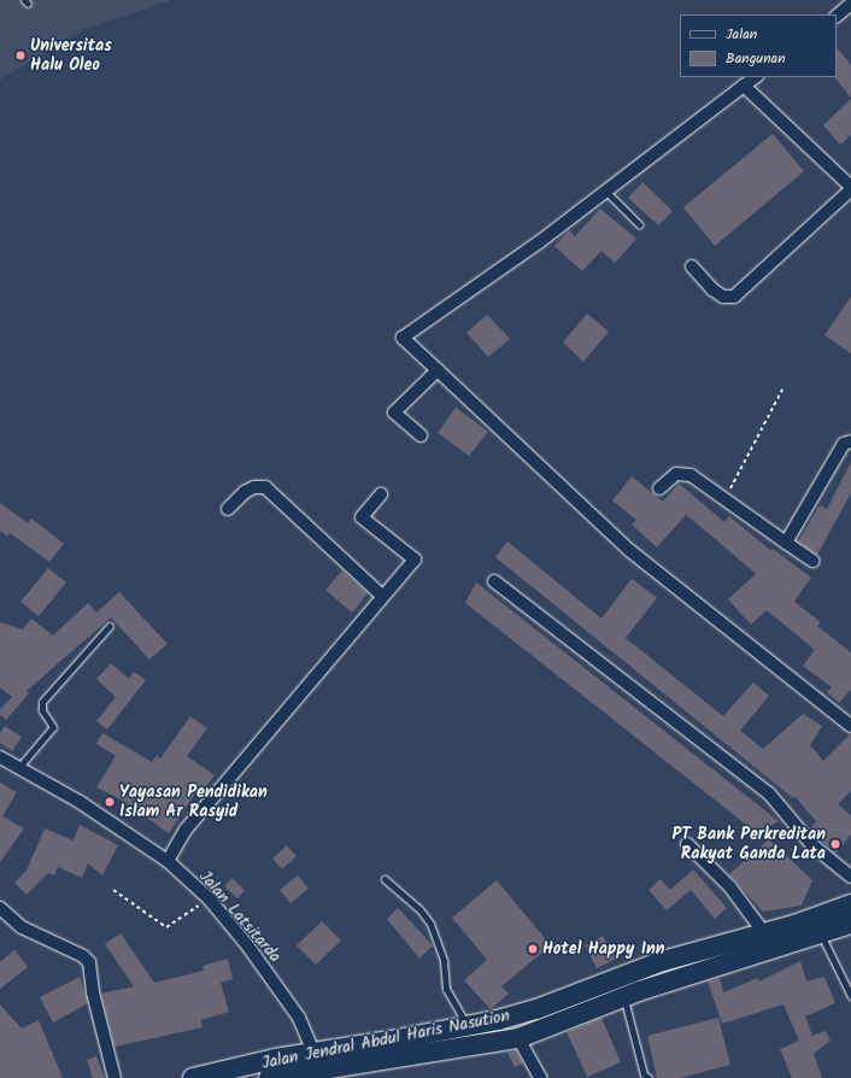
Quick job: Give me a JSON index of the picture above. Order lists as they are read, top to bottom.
{
  "streets": {
    "highway": ["Jalan Jendral Abdul Haris Nasution"],
    "street": ["Jalan Latsitarda"]
  },
  "crossings": [
    ["Jalan Latsitarda", "Jalan Jendral Abdul Haris Nasution"]
  ],
  "places": [
    "Universitas Halu Oleo",
    "Yayasan Pendidikan Islam Ar Rasyid",
    "PT Bank Perkreditan Rakyat Ganda Lata",
    "Hotel Happy Inn"
  ],
  "legend": ["Jalan", "Bangunan"]
}
